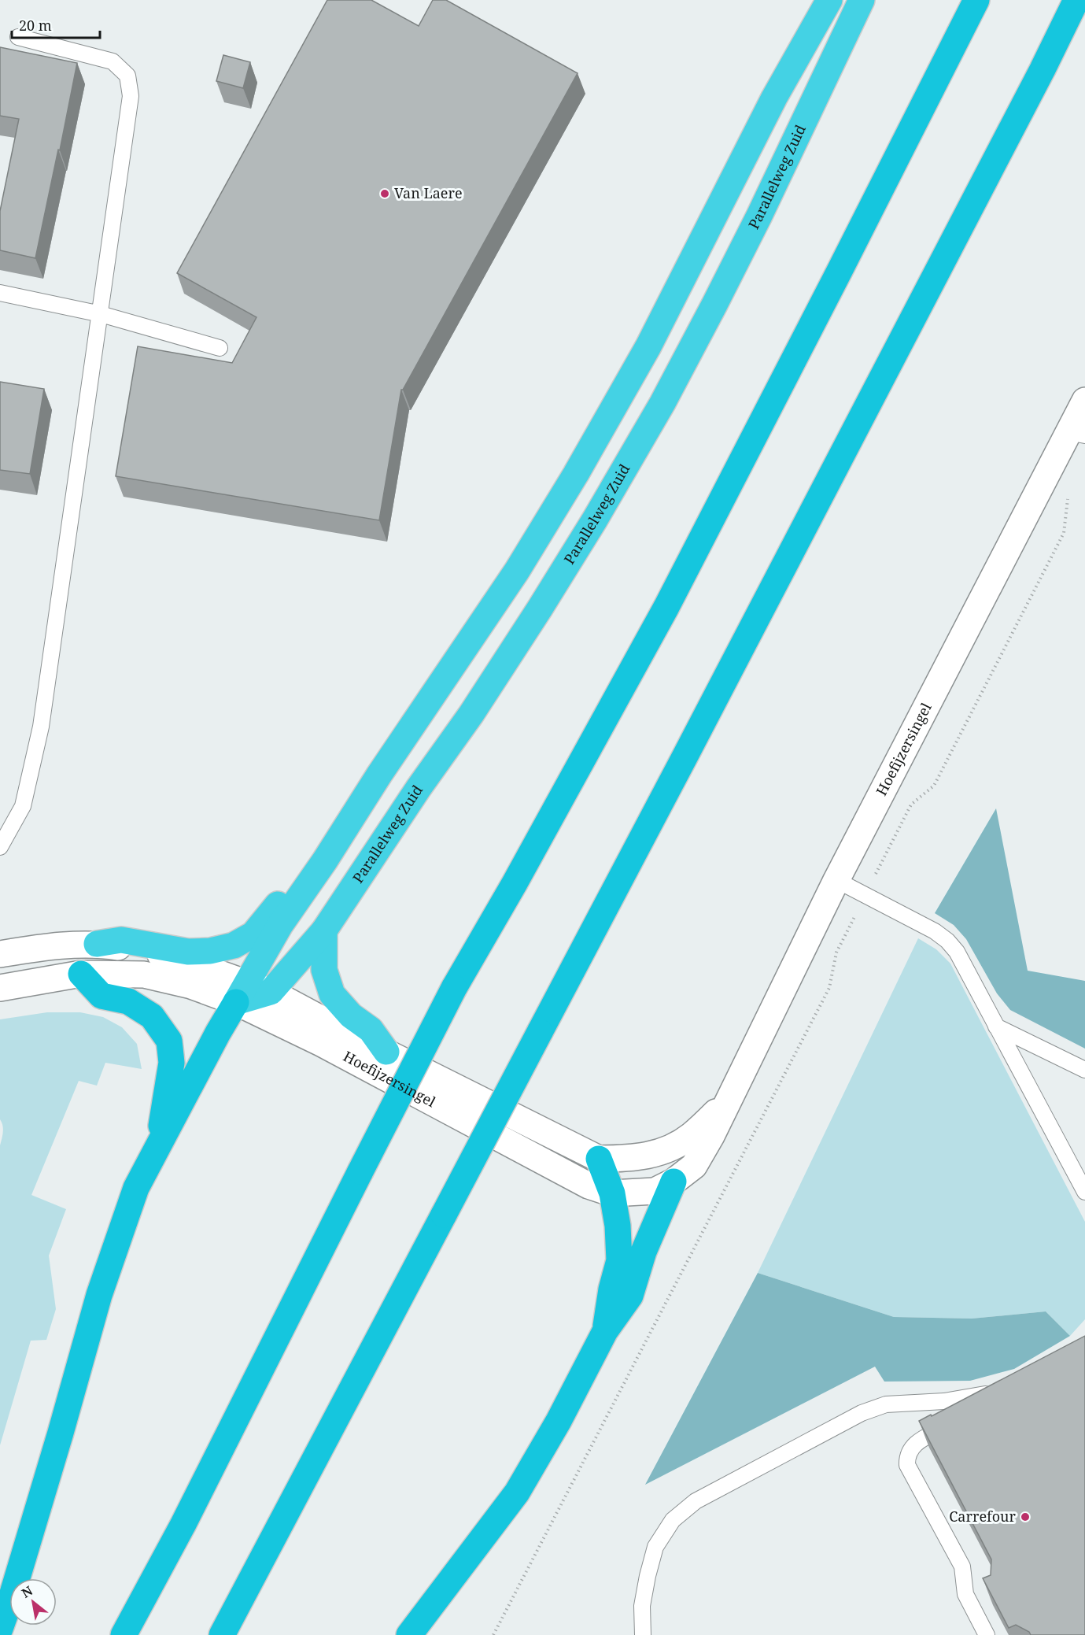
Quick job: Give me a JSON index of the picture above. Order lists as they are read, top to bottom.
{
  "streets": {
    "highway": ["Parallelweg Zuid"],
    "street": ["Hoefijzersingel"]
  },
  "crossings": [
    ["Parallelweg Zuid", "Hoefijzersingel"]
  ],
  "places": ["Van Laere", "Carrefour"],
  "scale_bar": "20 m",
  "north": "top left"
}
